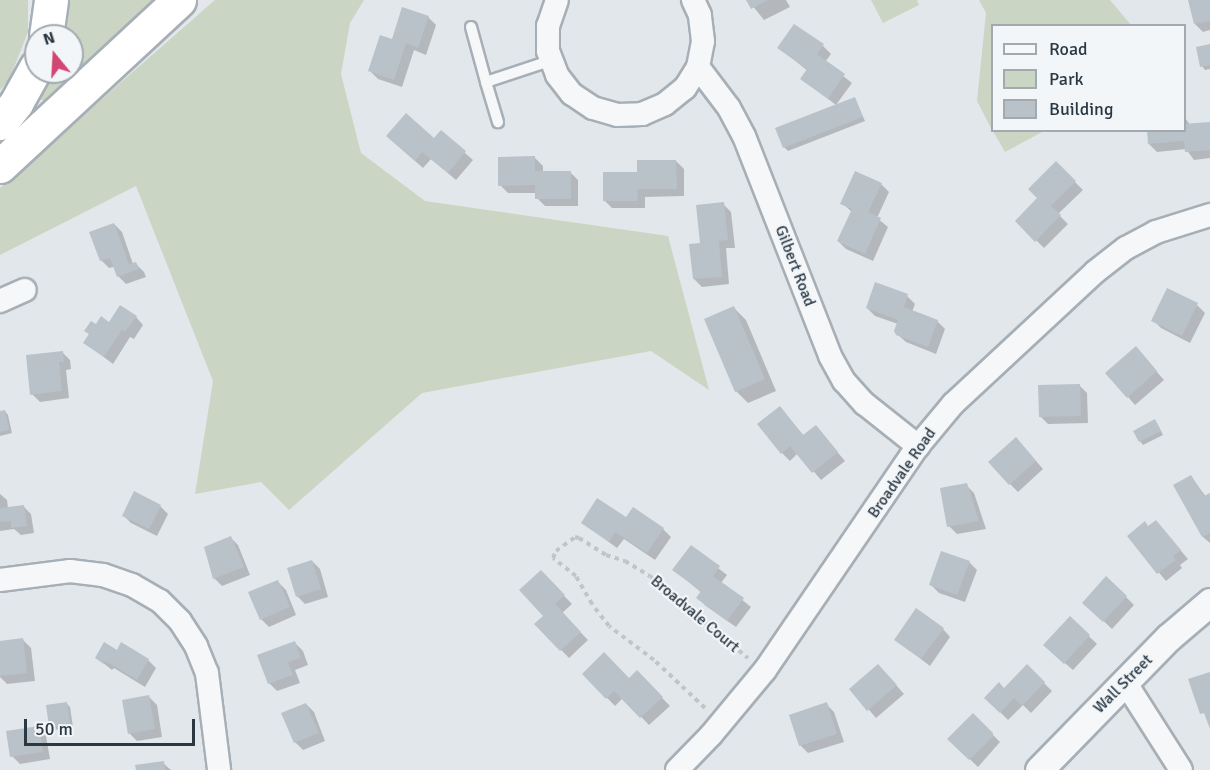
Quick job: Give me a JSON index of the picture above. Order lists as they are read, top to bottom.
{
  "streets": {
    "street": ["Gilbert Road", "Broadvale Road", "Wall Street"],
    "path": ["Broadvale Court"]
  },
  "crossings": [
    ["Gilbert Road", "Broadvale Road"],
    ["Broadvale Road", "Broadvale Court"]
  ],
  "legend": ["Road", "Park", "Building"],
  "scale_bar": "50 m",
  "north": "top"
}
